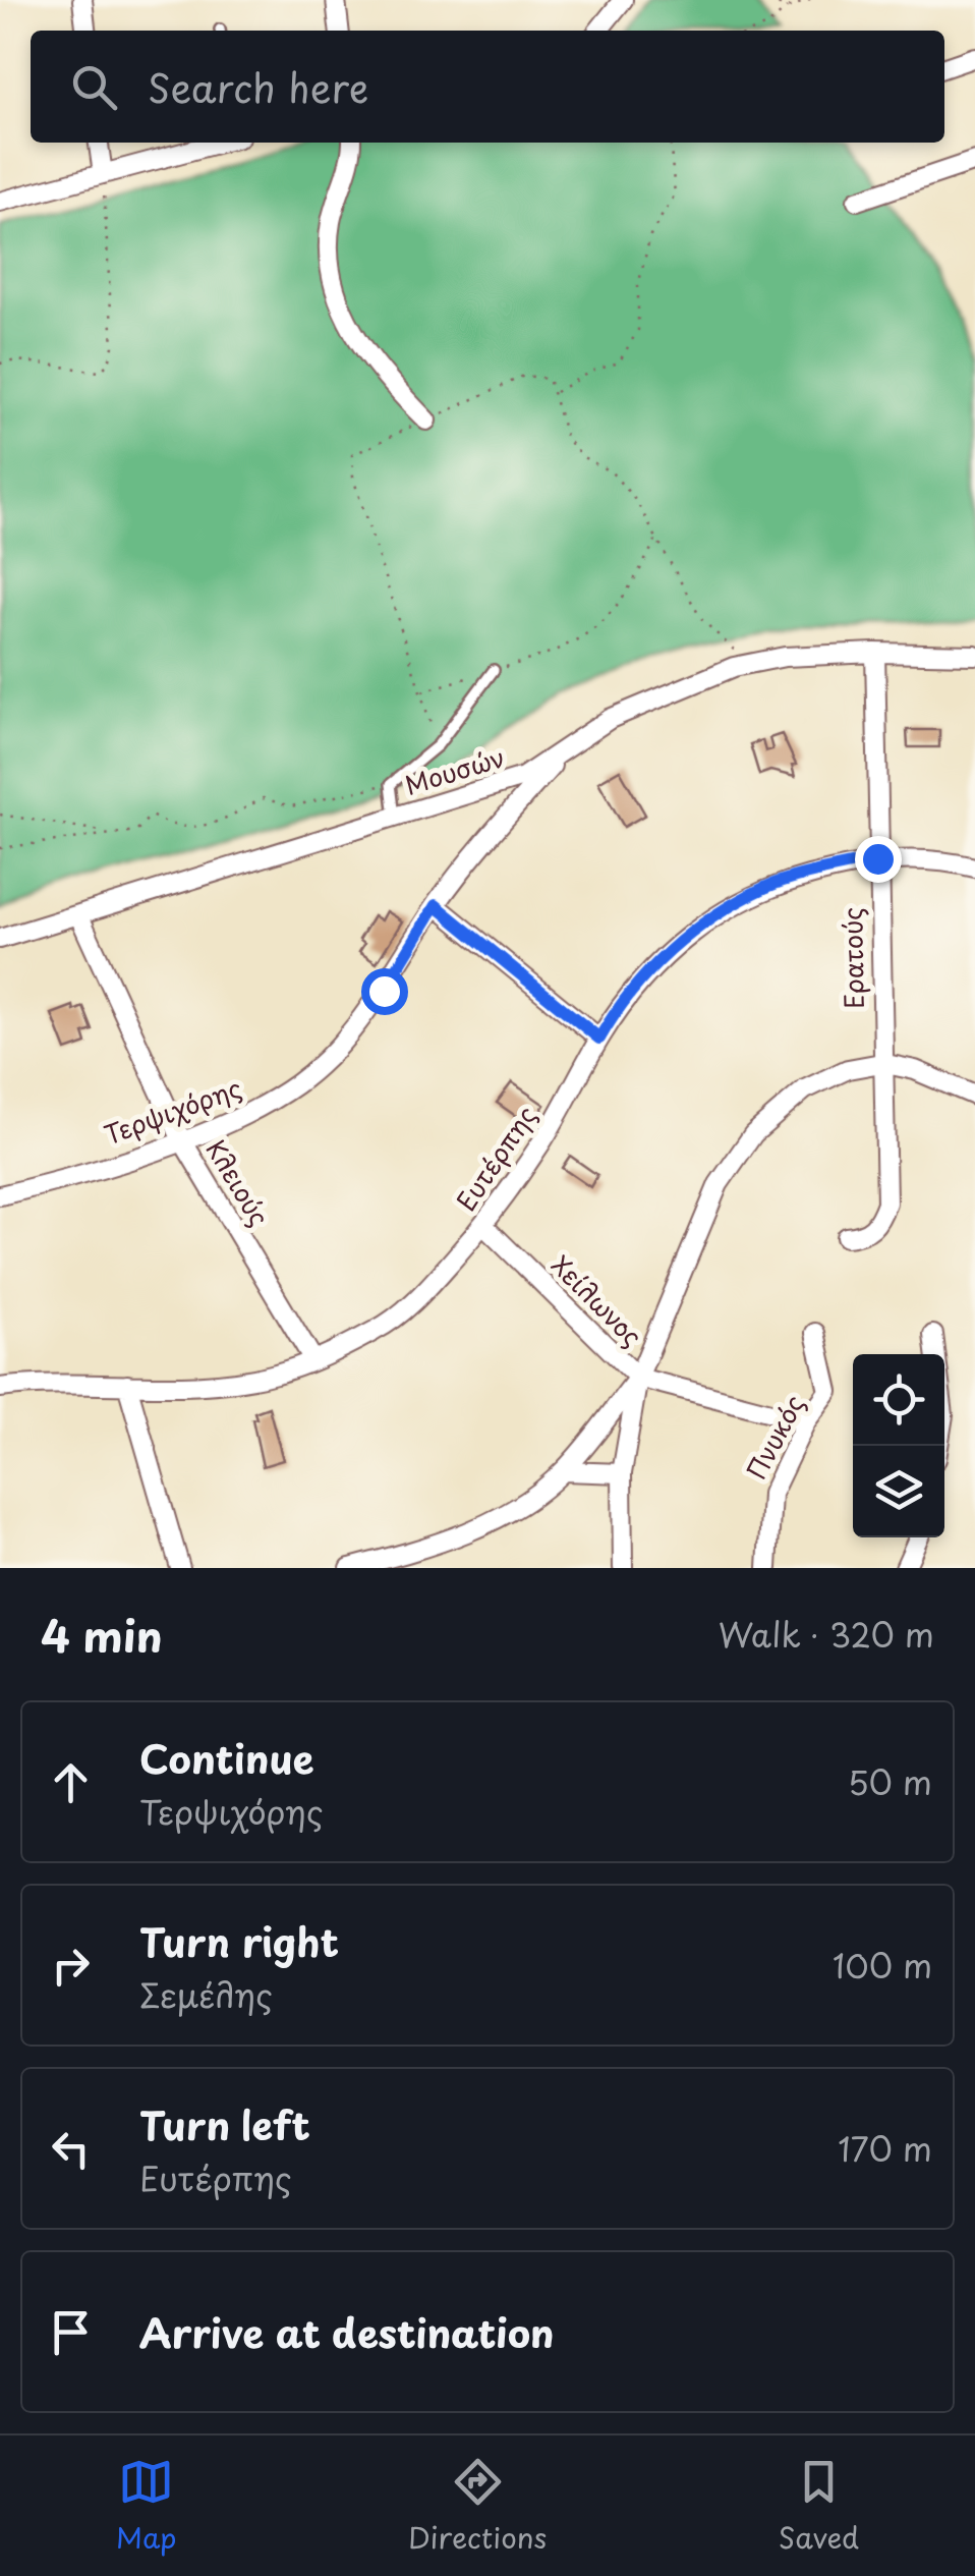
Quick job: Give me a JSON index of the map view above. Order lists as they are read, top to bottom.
{
  "streets": {
    "street": [
      "Μουσών",
      "Ερατούς",
      "Τερψιχόρης",
      "Ευτέρπης",
      "Κλειούς",
      "Χείλωνος",
      "Πνυκός"
    ]
  },
  "crossings": [
    ["Μουσών", "Τερψιχόρης"],
    ["Μουσών", "Κλειούς"],
    ["Ερατούς", "Ευτέρπης"],
    ["Τερψιχόρης", "Κλειούς"],
    ["Ευτέρπης", "Κλειούς"],
    ["Ευτέρπης", "Χείλωνος"],
    ["Χείλωνος", "Πνυκός"]
  ],
  "page": {
    "search": "Search here",
    "heading": ["4 min", "Walk · 320 m"],
    "list": [
      ["Continue", "Τερψιχόρης", "50 m"],
      ["Turn right", "Σεμέλης", "100 m"],
      ["Turn left", "Ευτέρπης", "170 m"],
      "Arrive at destination"
    ],
    "nav": ["Map", "Directions", "Saved"]
  }
}
